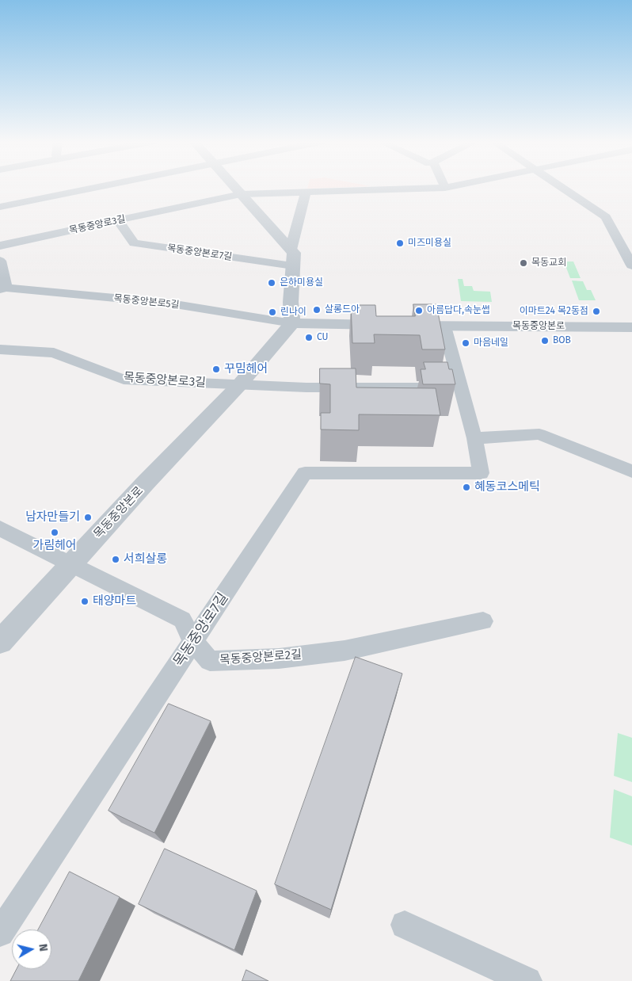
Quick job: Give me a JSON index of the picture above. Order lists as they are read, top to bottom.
{
  "streets": {
    "street": [
      "목동중앙로3길",
      "목동중앙본로7길",
      "목동중앙본로5길",
      "목동중앙본로",
      "목동중앙본로3길",
      "목동중앙로7길",
      "목동중앙본로2길"
    ]
  },
  "crossings": [
    ["목동중앙로3길", "목동중앙본로7길"],
    ["목동중앙본로5길", "목동중앙본로"],
    ["목동중앙본로", "목동중앙본로3길"],
    ["목동중앙본로", "목동중앙본로2길"],
    ["목동중앙로7길", "목동중앙본로2길"]
  ],
  "places": [
    "미즈미용실",
    "목동교회",
    "은하미용실",
    "살롱드아",
    "아름답다,속눈썹",
    "이마트24 목2동점",
    "린나이",
    "CU",
    "BOB",
    "마음네일",
    "꾸밈헤어",
    "혜동코스메틱",
    "남자만들기",
    "가림헤어",
    "서희살롱",
    "태양마트"
  ],
  "north": "right"
}
